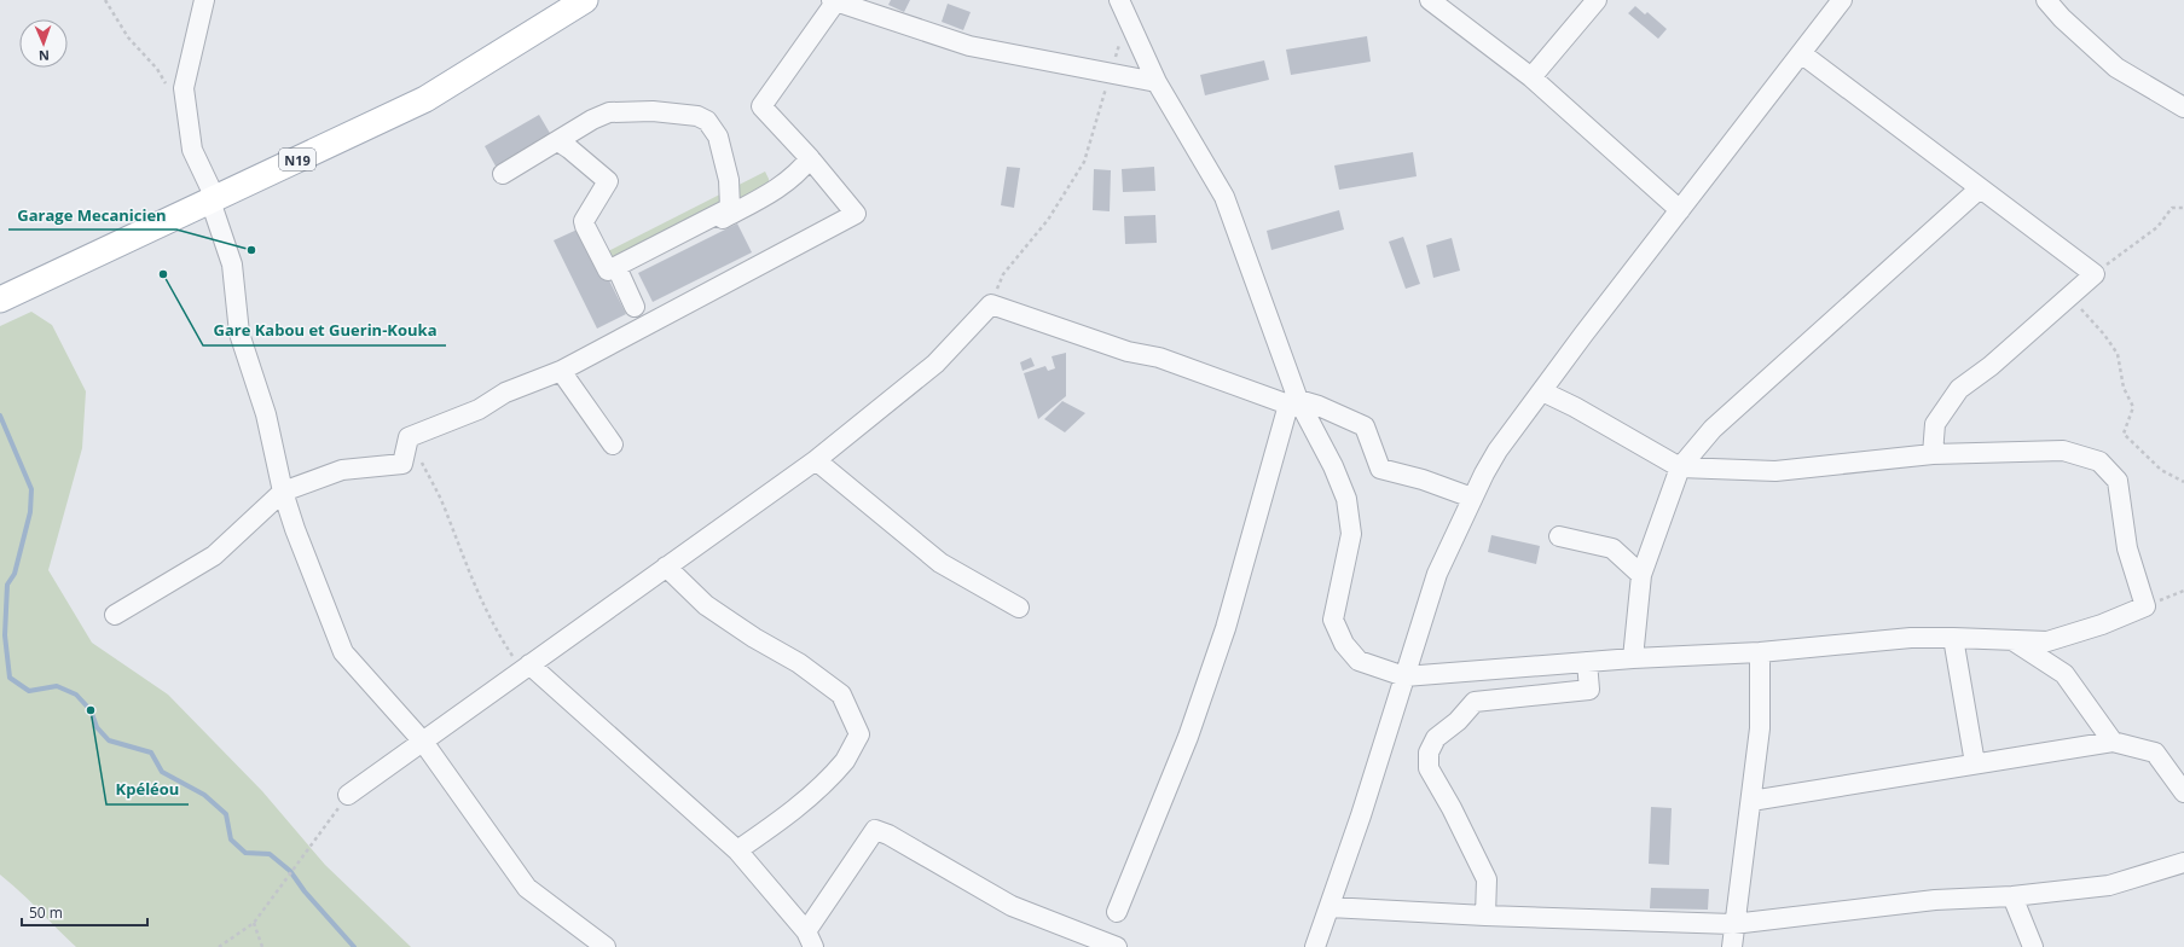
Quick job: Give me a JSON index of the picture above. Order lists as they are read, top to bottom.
{
  "streets": {
    "main road": ["N19"]
  },
  "places": ["Garage Mecanicien", "Gare Kabou et Guerin-Kouka", "Kpéléou"],
  "scale_bar": "50 m",
  "north": "bottom"
}
